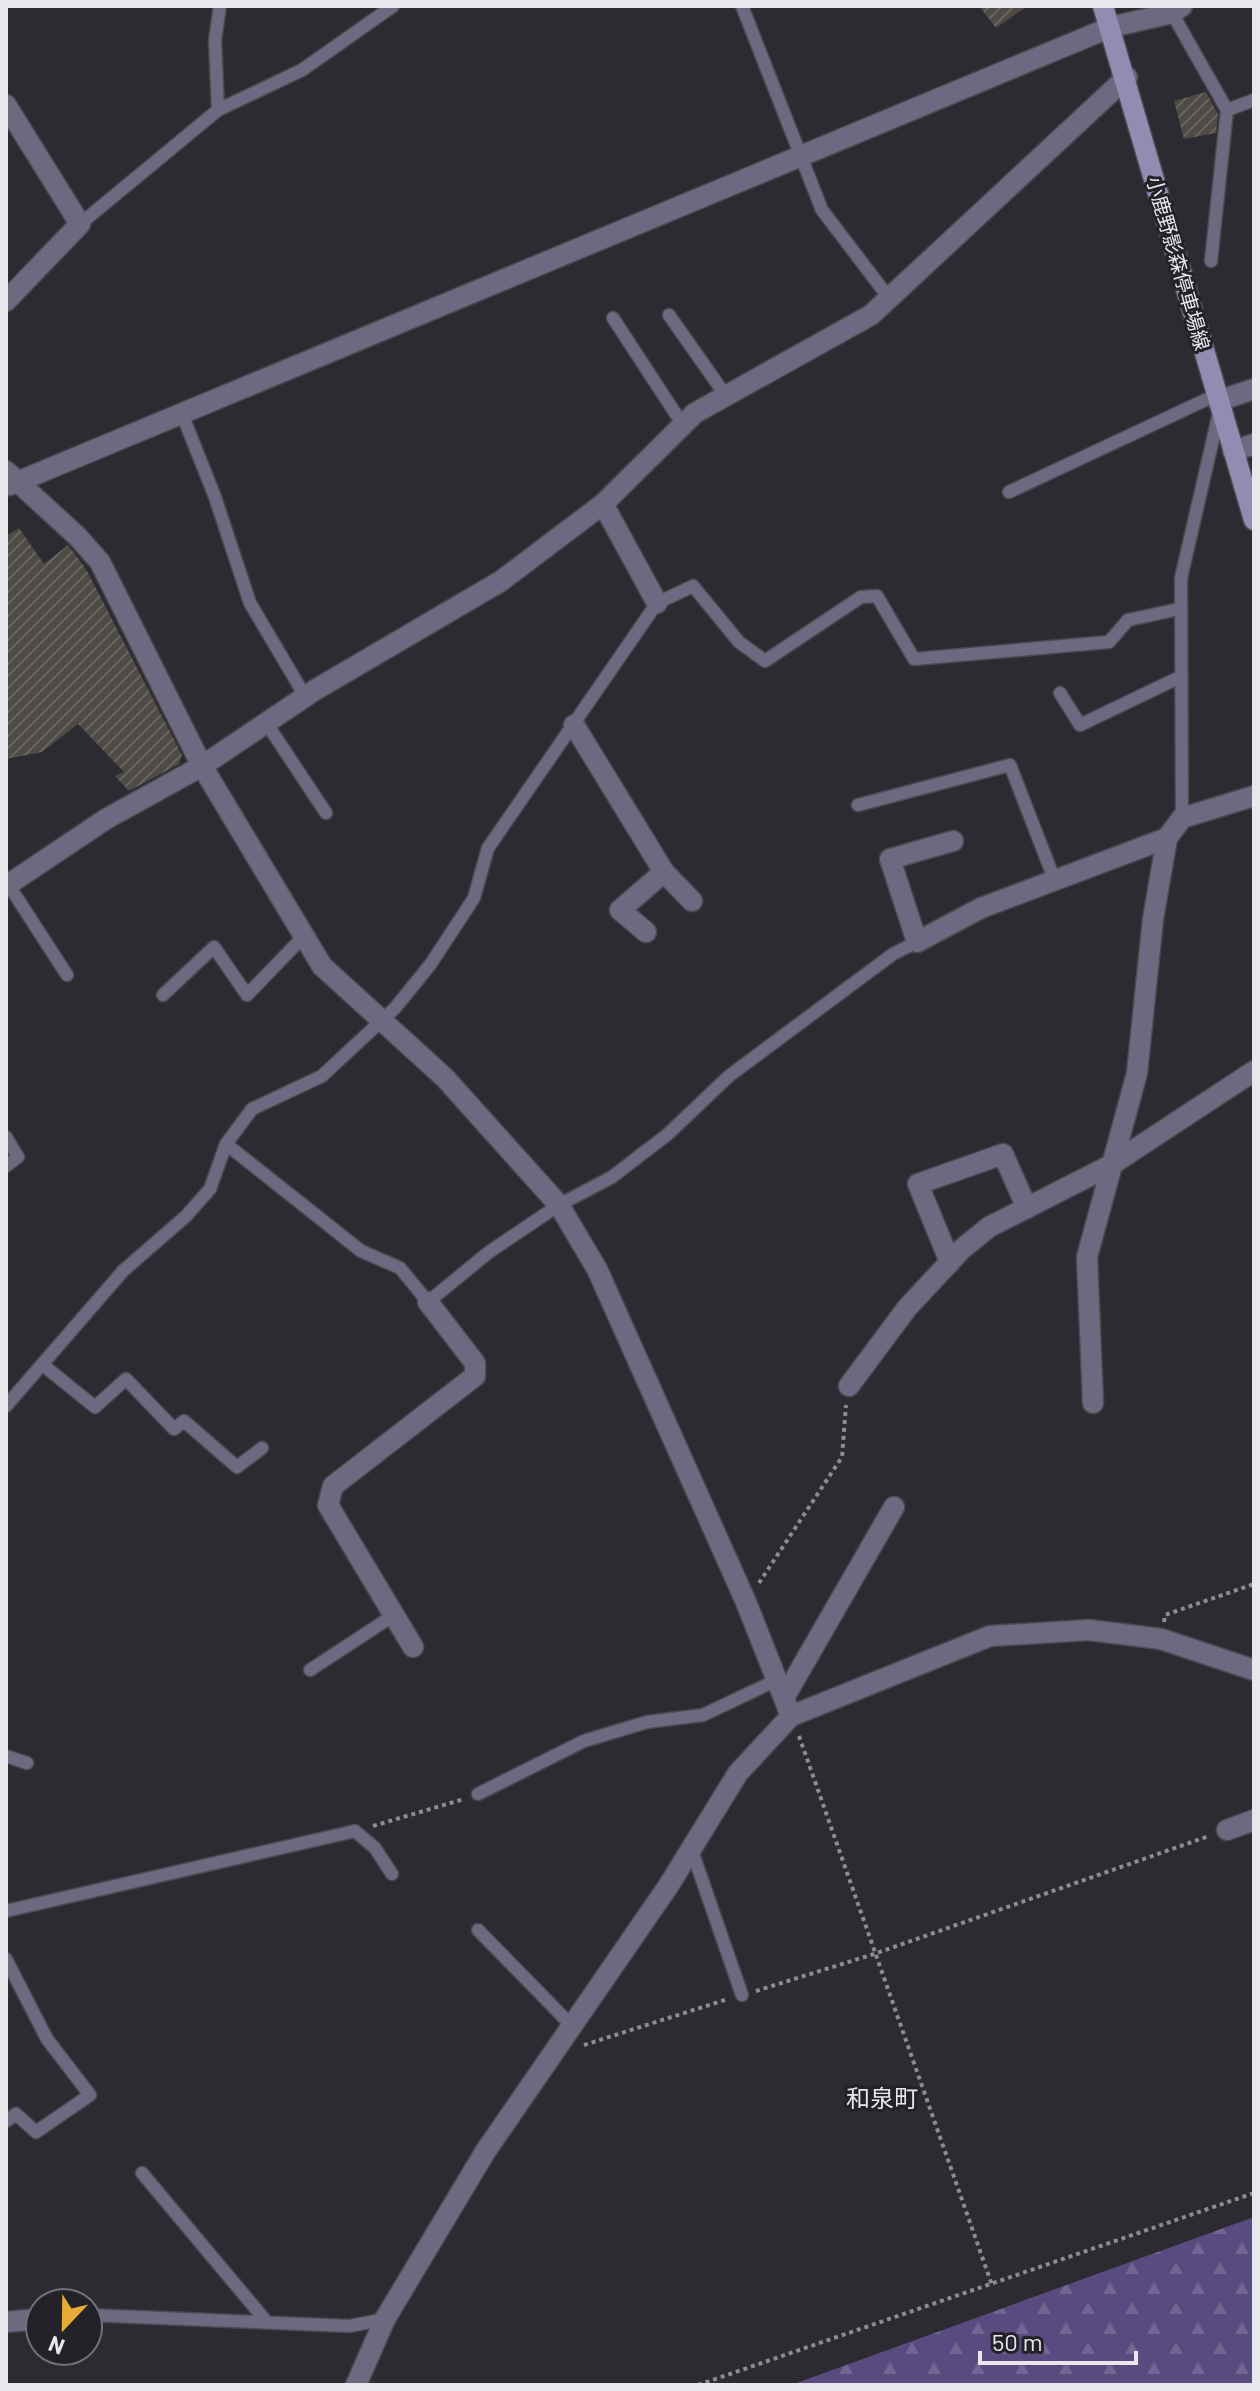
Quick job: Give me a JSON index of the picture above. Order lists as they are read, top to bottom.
{
  "streets": {
    "main road": ["小鹿野影森停車場線"]
  },
  "districts": ["和泉町"],
  "scale_bar": "50 m",
  "north": "bottom"
}
